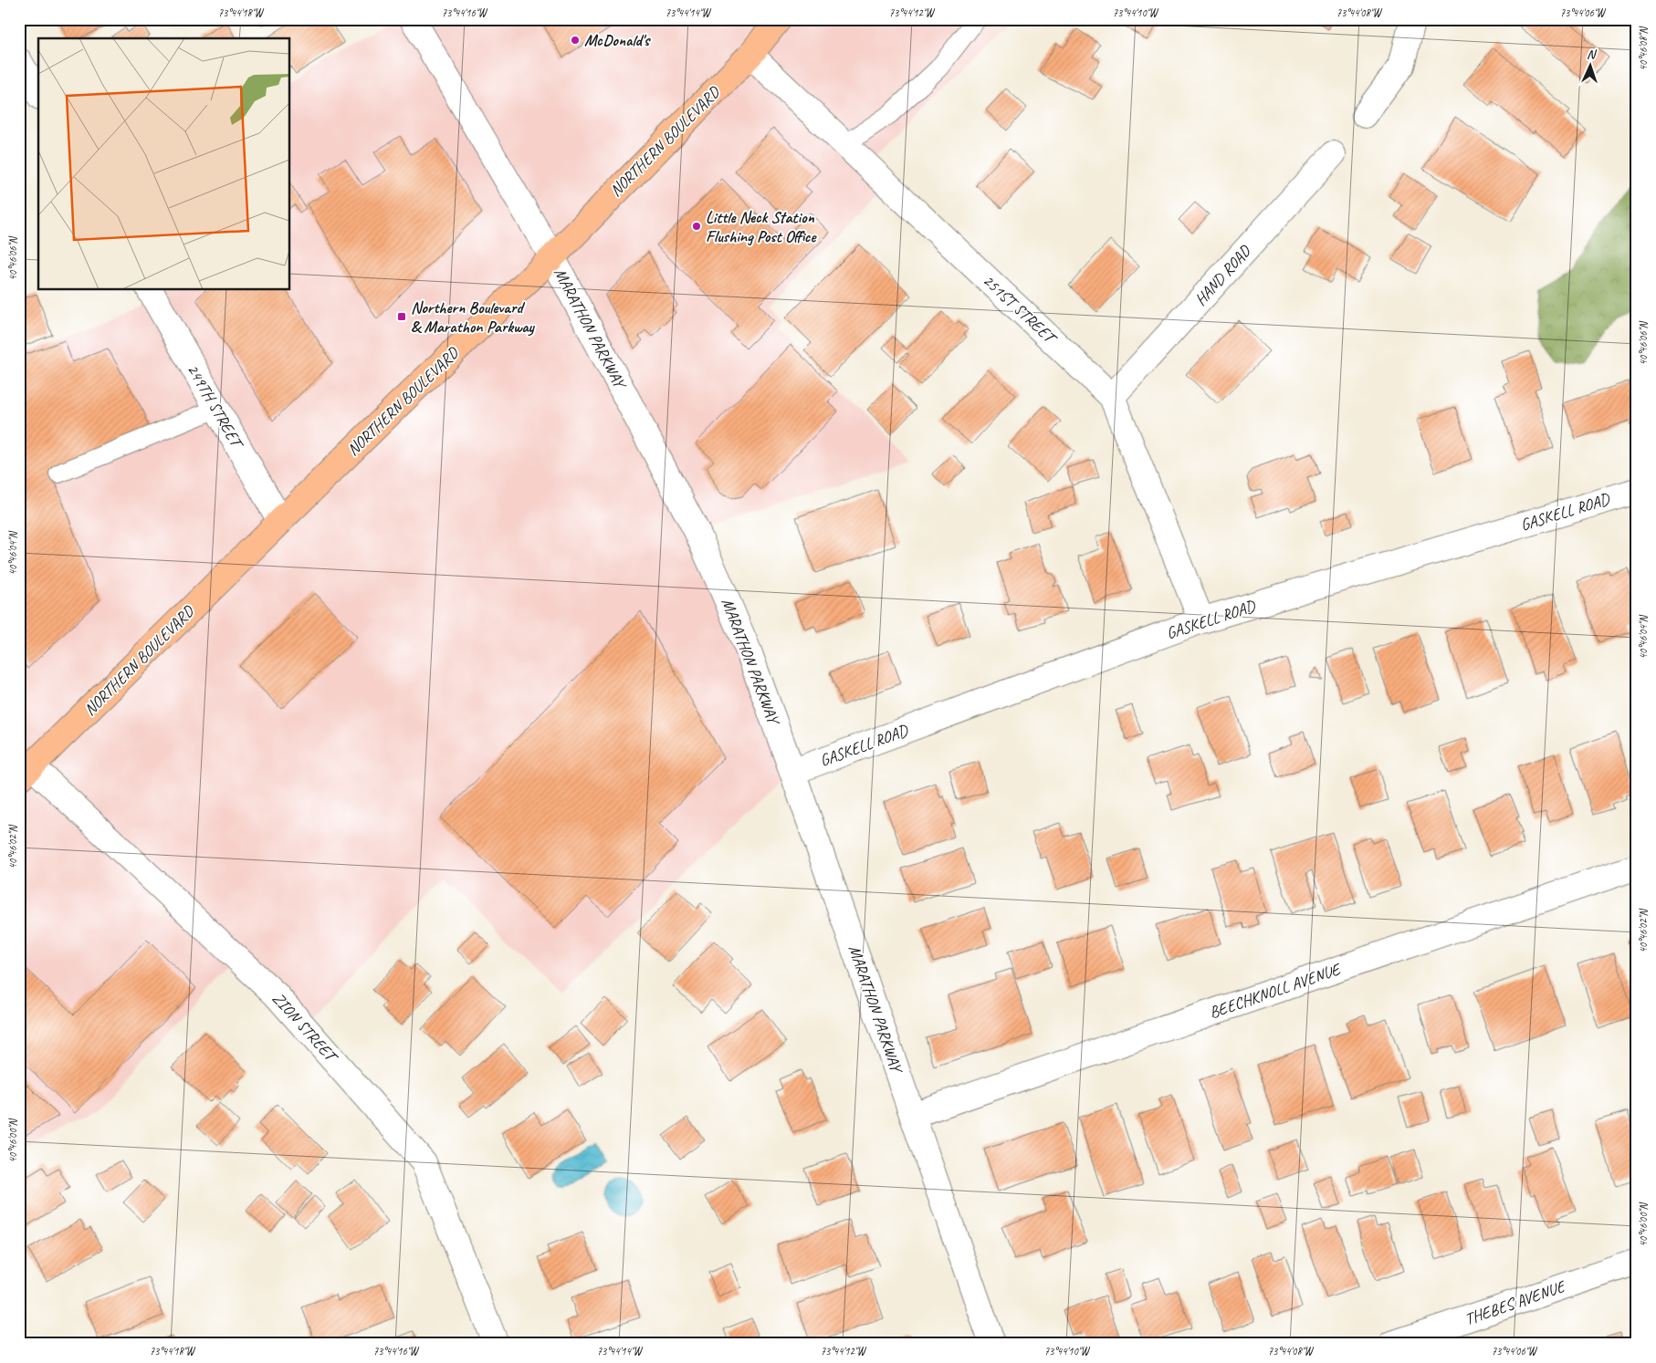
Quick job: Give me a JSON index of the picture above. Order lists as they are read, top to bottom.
{
  "streets": {
    "main road": ["NORTHERN BOULEVARD"],
    "street": [
      "HAND ROAD",
      "251ST STREET",
      "MARATHON PARKWAY",
      "249TH STREET",
      "GASKELL ROAD",
      "BEECHKNOLL AVENUE",
      "ZION STREET",
      "THEBES AVENUE"
    ]
  },
  "crossings": [
    ["NORTHERN BOULEVARD", "251ST STREET"],
    ["NORTHERN BOULEVARD", "MARATHON PARKWAY"],
    ["NORTHERN BOULEVARD", "249TH STREET"],
    ["NORTHERN BOULEVARD", "ZION STREET"],
    ["HAND ROAD", "251ST STREET"],
    ["251ST STREET", "GASKELL ROAD"],
    ["MARATHON PARKWAY", "GASKELL ROAD"],
    ["MARATHON PARKWAY", "BEECHKNOLL AVENUE"]
  ],
  "places": {
    "other": ["McDonald's", "Little Neck Station Flushing Post Office"],
    "transit": ["Northern Boulevard & Marathon Parkway"]
  },
  "north": "top",
  "coordinates": [
    "73°44'18\"W",
    "73°44'16\"W",
    "73°44'14\"W",
    "73°44'12\"W",
    "73°44'10\"W",
    "73°44'08\"W",
    "73°44'06\"W",
    "40°46'08\"N",
    "40°46'06\"N",
    "40°46'04\"N",
    "40°46'02\"N",
    "40°46'00\"N"
  ]
}
